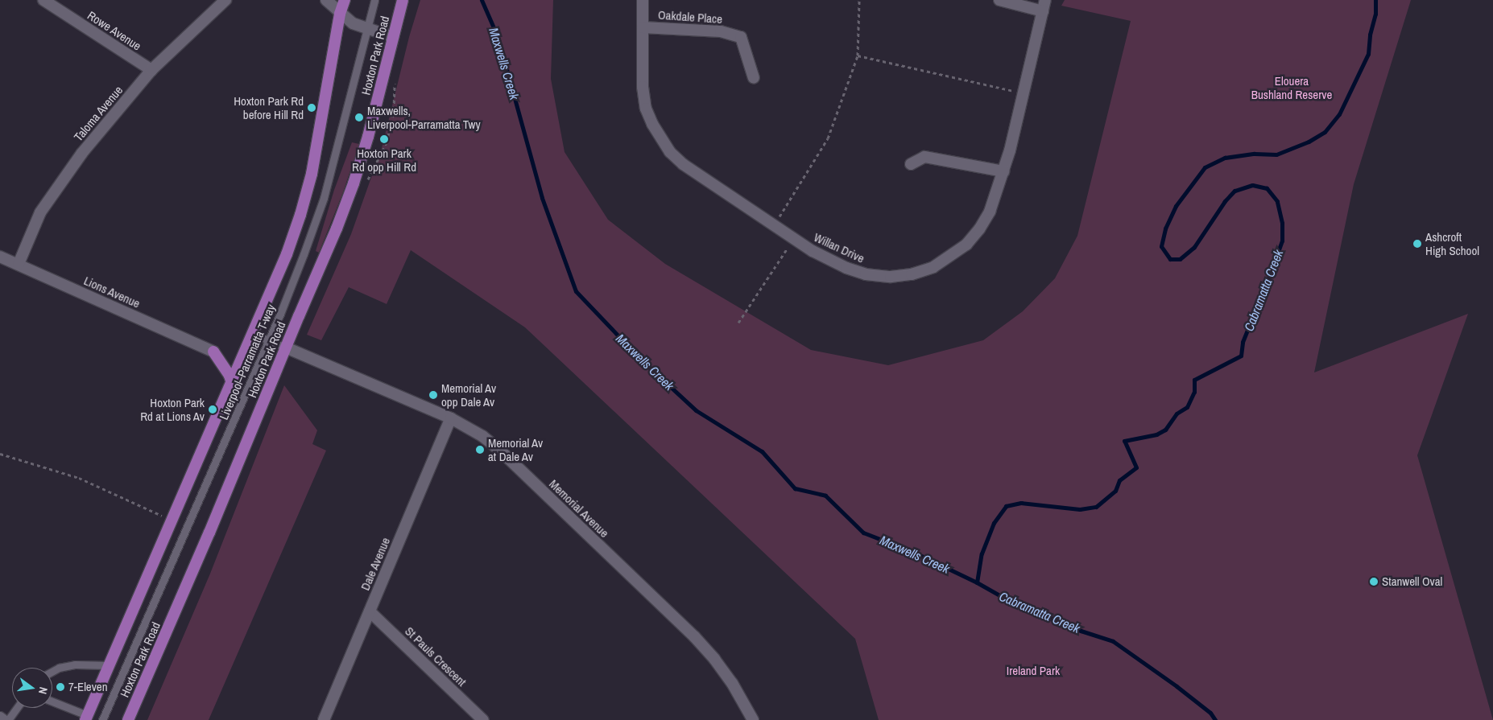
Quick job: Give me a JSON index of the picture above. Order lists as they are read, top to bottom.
{
  "streets": {
    "main road": ["Hoxton Park Road"],
    "street": [
      "Oakdale Place",
      "Rowe Avenue",
      "Taloma Avenue",
      "Willan Drive",
      "Lions Avenue",
      "Memorial Avenue",
      "Dale Avenue",
      "St Pauls Crescent"
    ],
    "lane": ["Liverpool–Parramatta T-way"]
  },
  "crossings": [
    ["Oakdale Place", "Willan Drive"],
    ["Rowe Avenue", "Taloma Avenue"],
    ["Hoxton Park Road", "Memorial Avenue"],
    ["Taloma Avenue", "Lions Avenue"],
    ["Liverpool–Parramatta T-way", "Memorial Avenue"],
    ["Memorial Avenue", "Dale Avenue"],
    ["Dale Avenue", "St Pauls Crescent"]
  ],
  "water": ["Maxwells Creek", "Cabramatta Creek"],
  "parks": ["Elouera Bushland Reserve", "Ireland Park"],
  "places": [
    "Hoxton Park Rd before Hill Rd",
    "Maxwells, Liverpool-Parramatta Twy",
    "Hoxton Park Rd opp Hill Rd",
    "Ashcroft High School",
    "Memorial Av opp Dale Av",
    "Hoxton Park Rd at Lions Av",
    "Memorial Av at Dale Av",
    "Stanwell Oval",
    "7-Eleven"
  ],
  "north": "right"
}
